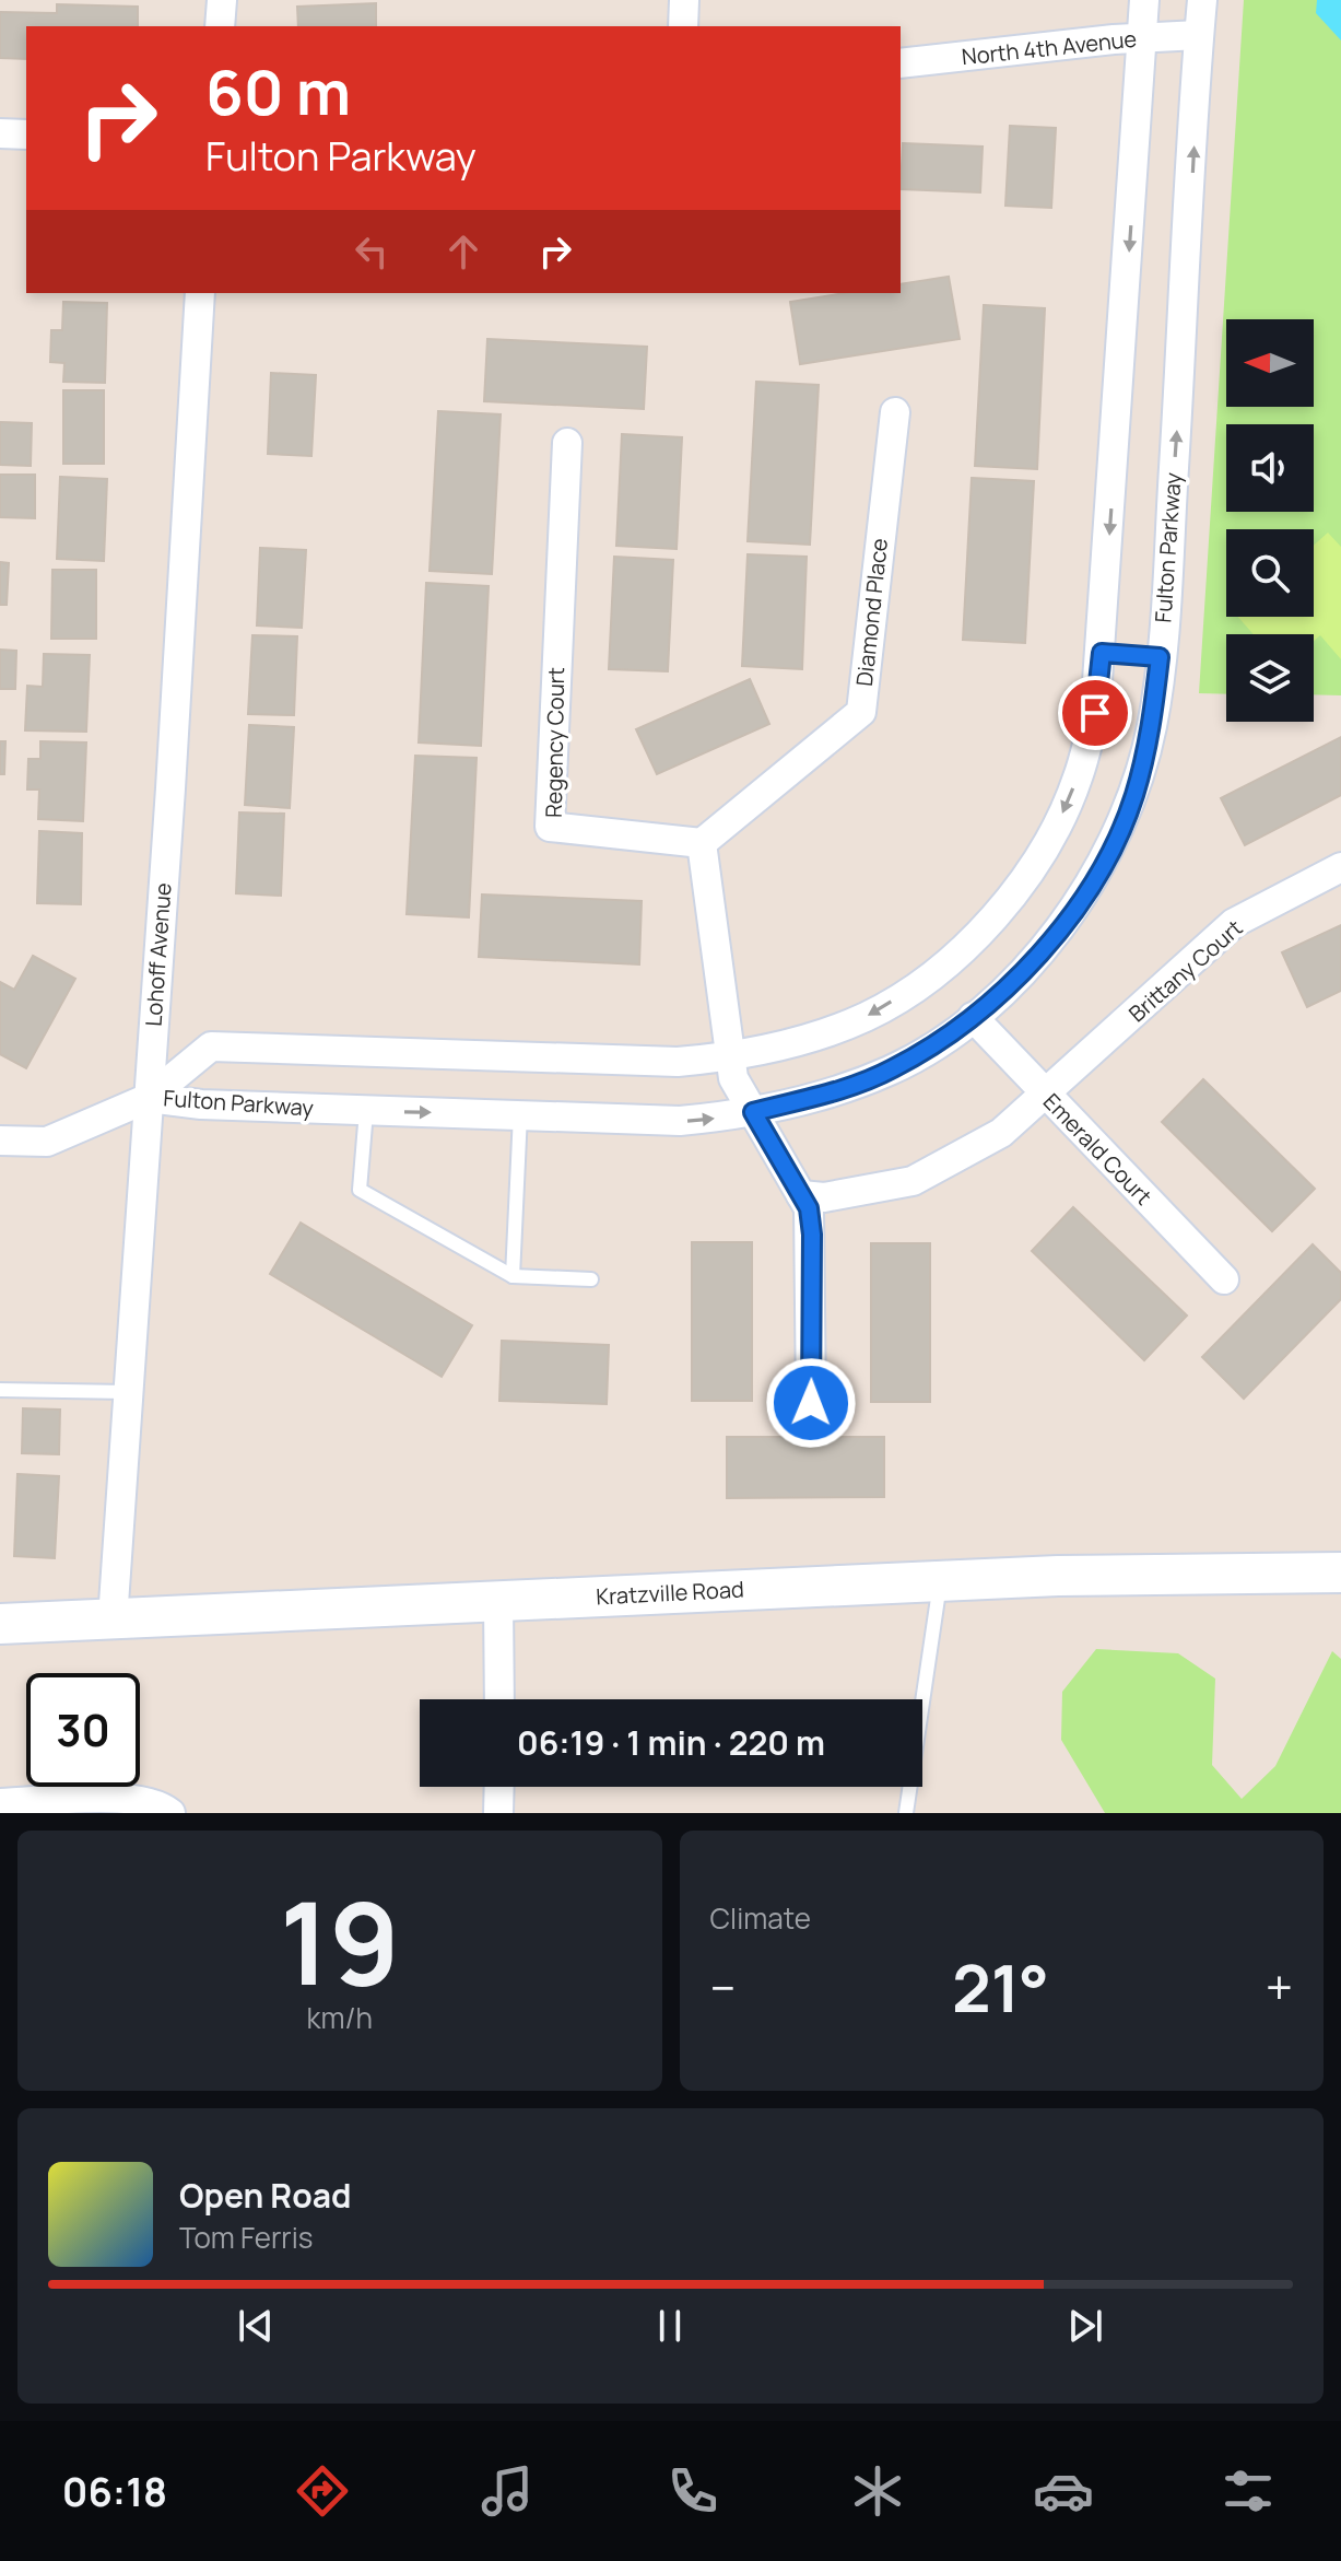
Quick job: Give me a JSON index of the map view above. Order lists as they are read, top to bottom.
{
  "streets": {
    "main road": ["Kratzville Road"],
    "street": [
      "North 4th Avenue",
      "Fulton Parkway",
      "Diamond Place",
      "Regency Court",
      "Lohoff Avenue",
      "Brittany Court",
      "Emerald Court"
    ]
  },
  "crossings": [
    ["North 4th Avenue", "Fulton Parkway"],
    ["Fulton Parkway", "Lohoff Avenue"],
    ["Fulton Parkway", "Emerald Court"],
    ["Diamond Place", "Regency Court"],
    ["Lohoff Avenue", "Kratzville Road"],
    ["Brittany Court", "Emerald Court"]
  ],
  "north": "left",
  "page": {
    "turn": ["60 m", "Fulton Parkway"],
    "limit": "30",
    "trip": "06:19 · 1 min · 220 m",
    "tile": [
      ["19", "km/h"],
      "Climate"
    ],
    "heat": ["−", "21°", "+"],
    "song": ["Open Road", "Tom Ferris"],
    "tabs": "06:18"
  }
}
